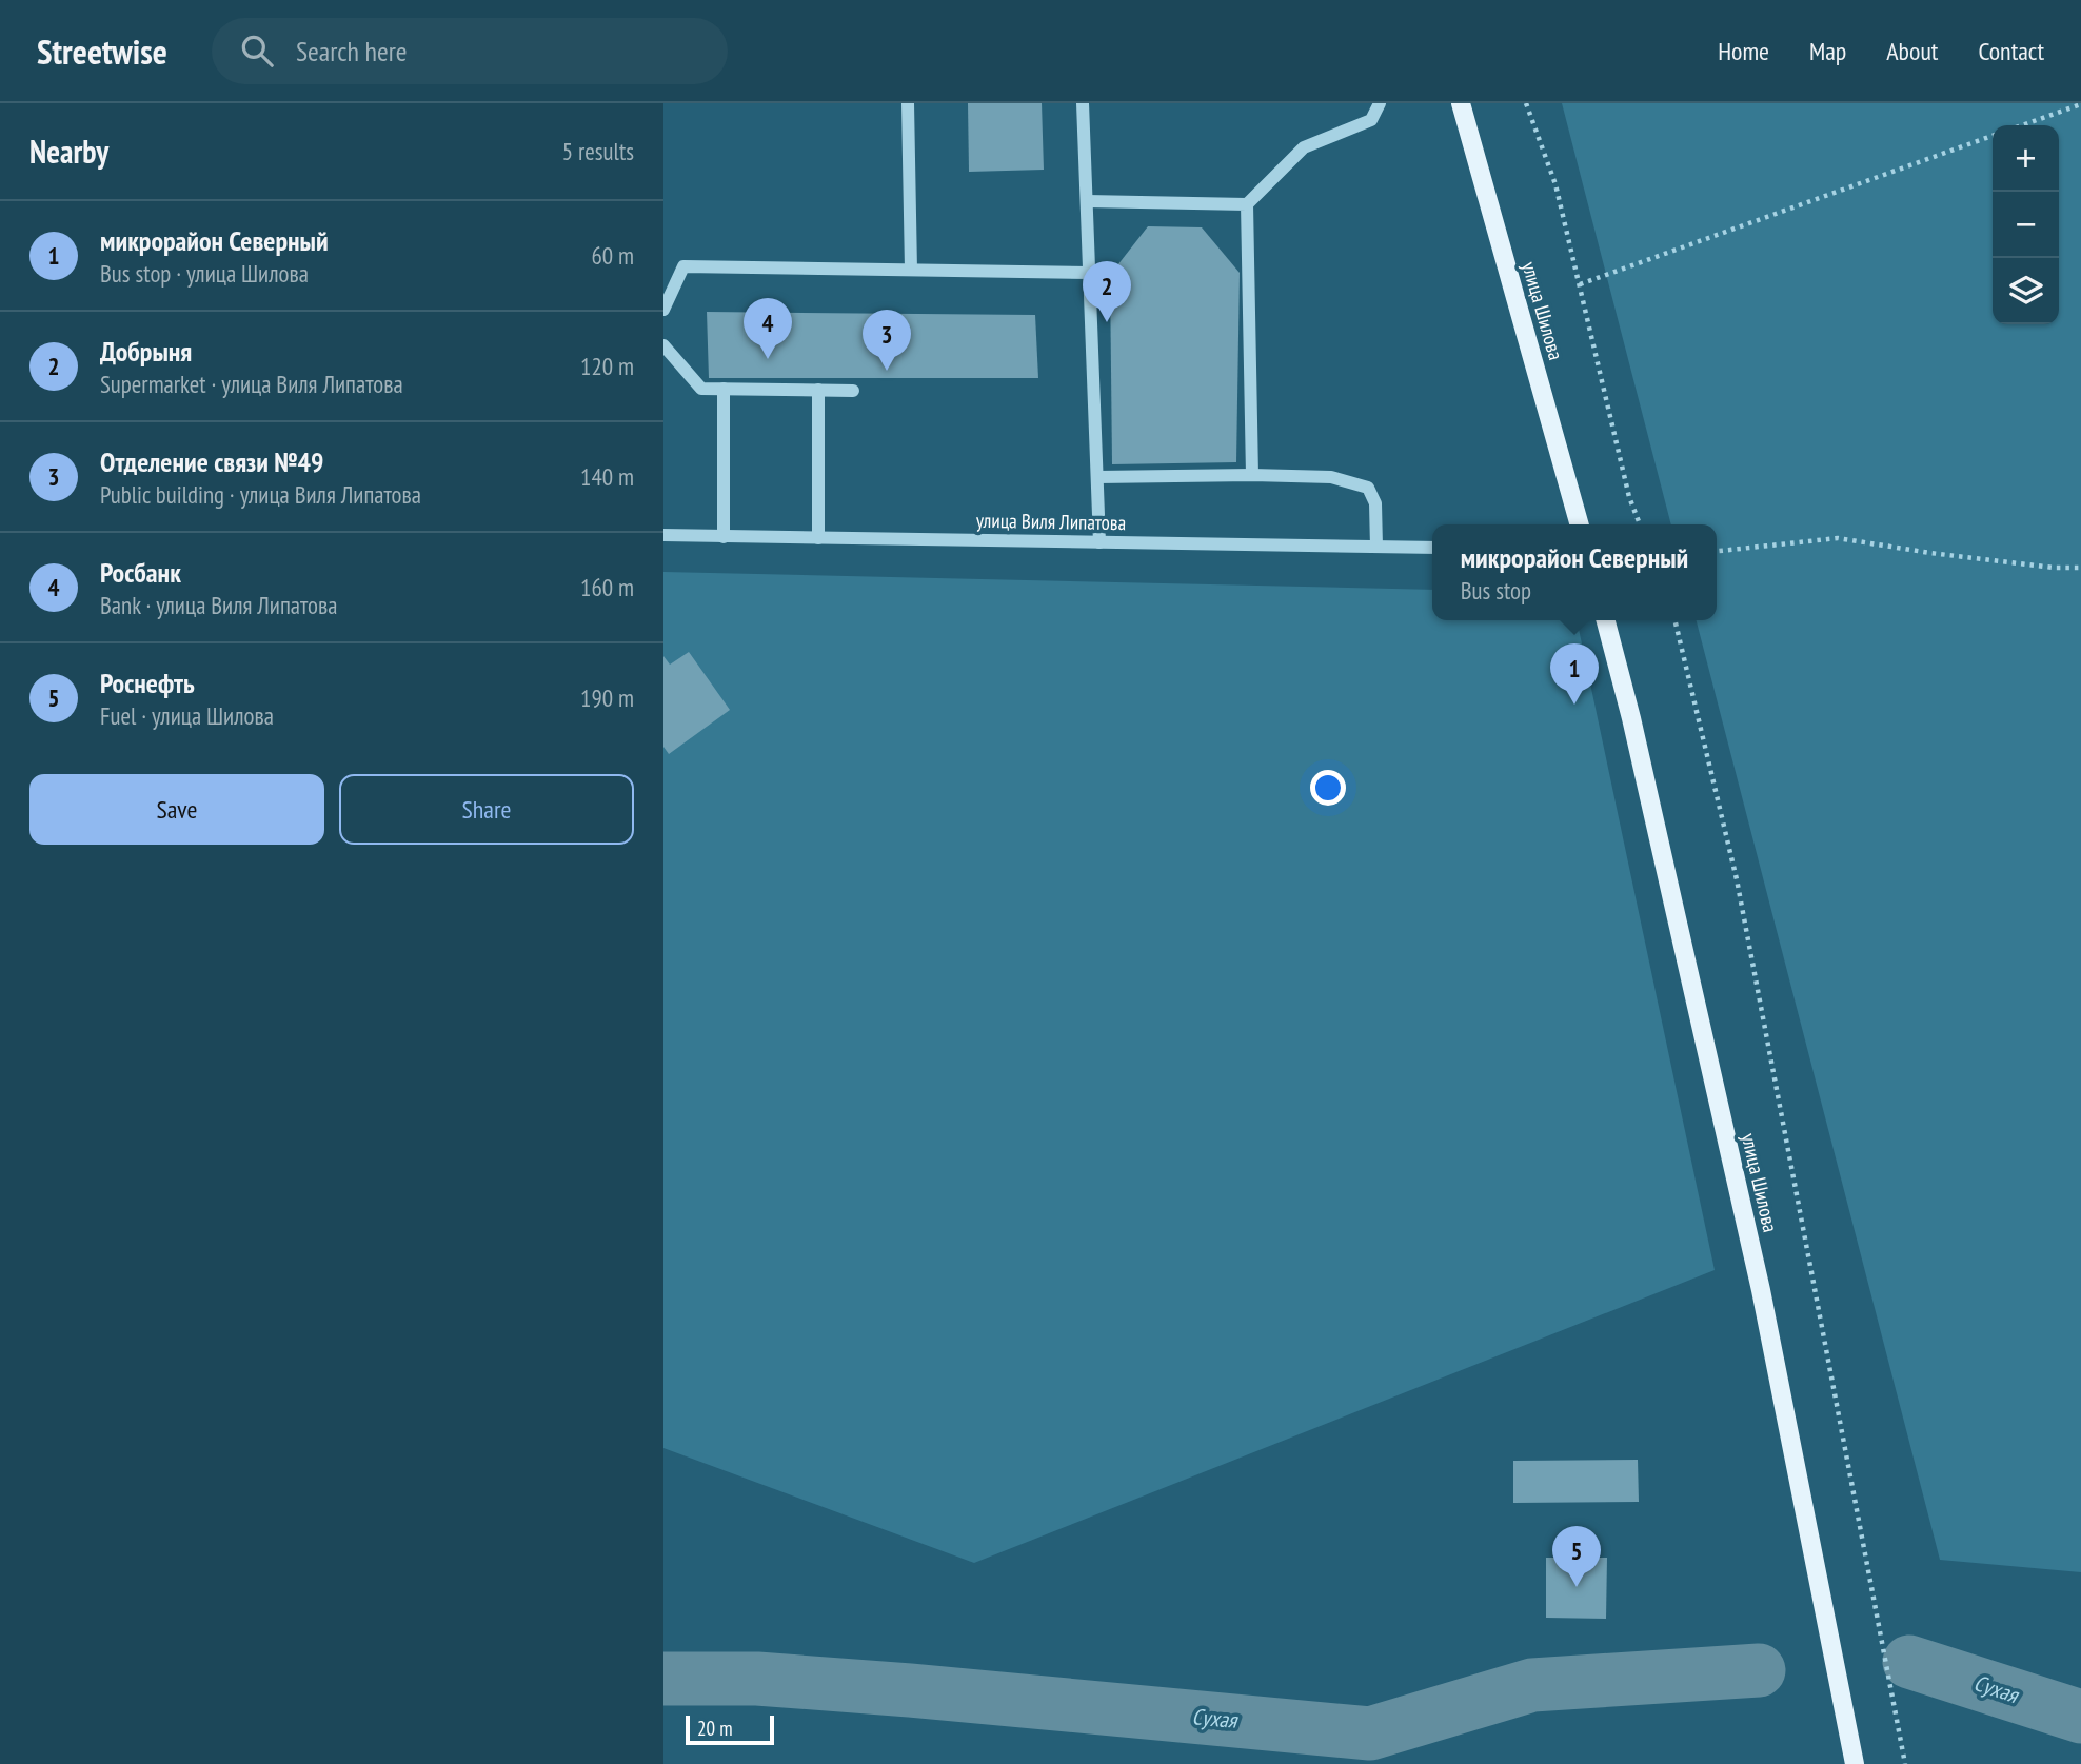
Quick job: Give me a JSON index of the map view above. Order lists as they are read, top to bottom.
{
  "streets": {
    "main road": ["улица Шилова"],
    "street": ["улица Виля Липатова"]
  },
  "water": ["Сухая"],
  "scale_bar": "20 m",
  "page": {
    "header": "Streetwise",
    "search": "Search here",
    "nav": [
      "Home",
      "Map",
      "About",
      "Contact"
    ],
    "heading": ["Nearby", "5 results"],
    "map_buttons": ["+", "−"],
    "list": [
      {
        "mark": "1",
        "name": "микрорайон Северный",
        "note": "Bus stop · улица Шилова",
        "value": "60 m"
      },
      {
        "mark": "2",
        "name": "Добрыня",
        "note": "Supermarket · улица Виля Липатова",
        "value": "120 m"
      },
      {
        "mark": "3",
        "name": "Отделение связи №49",
        "note": "Public building · улица Виля Липатова",
        "value": "140 m"
      },
      {
        "mark": "4",
        "name": "Росбанк",
        "note": "Bank · улица Виля Липатова",
        "value": "160 m"
      },
      {
        "mark": "5",
        "name": "Роснефть",
        "note": "Fuel · улица Шилова",
        "value": "190 m"
      }
    ],
    "pins": [
      "2",
      "4",
      "3",
      "1",
      "5"
    ],
    "popup": ["микрорайон Северный", "Bus stop"],
    "buttons": ["Save", "Share"],
    "scale": "20 m"
  }
}
